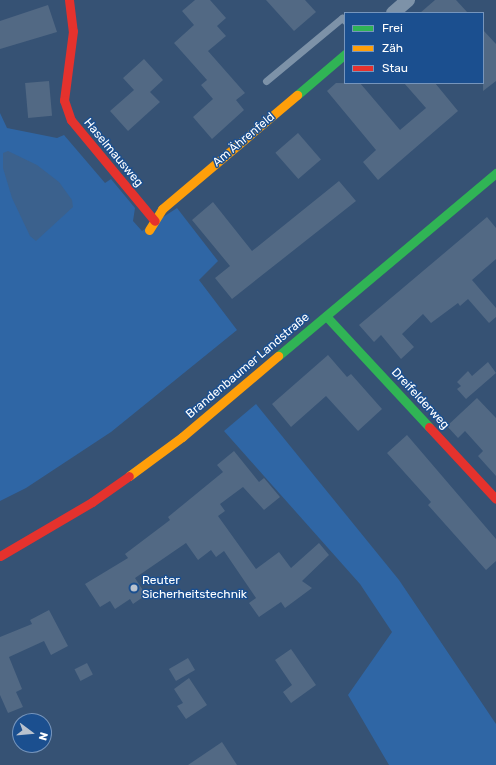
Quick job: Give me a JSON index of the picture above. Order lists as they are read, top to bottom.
{
  "streets": {
    "street": [
      "Am Ährenfeld",
      "Haselmausweg",
      "Brandenbaumer Landstraße",
      "Dreifelderweg"
    ]
  },
  "crossings": [
    ["Am Ährenfeld", "Haselmausweg"],
    ["Brandenbaumer Landstraße", "Dreifelderweg"]
  ],
  "places": ["Reuter Sicherheitstechnik"],
  "legend": ["Frei", "Zäh", "Stau"],
  "north": "right"
}
